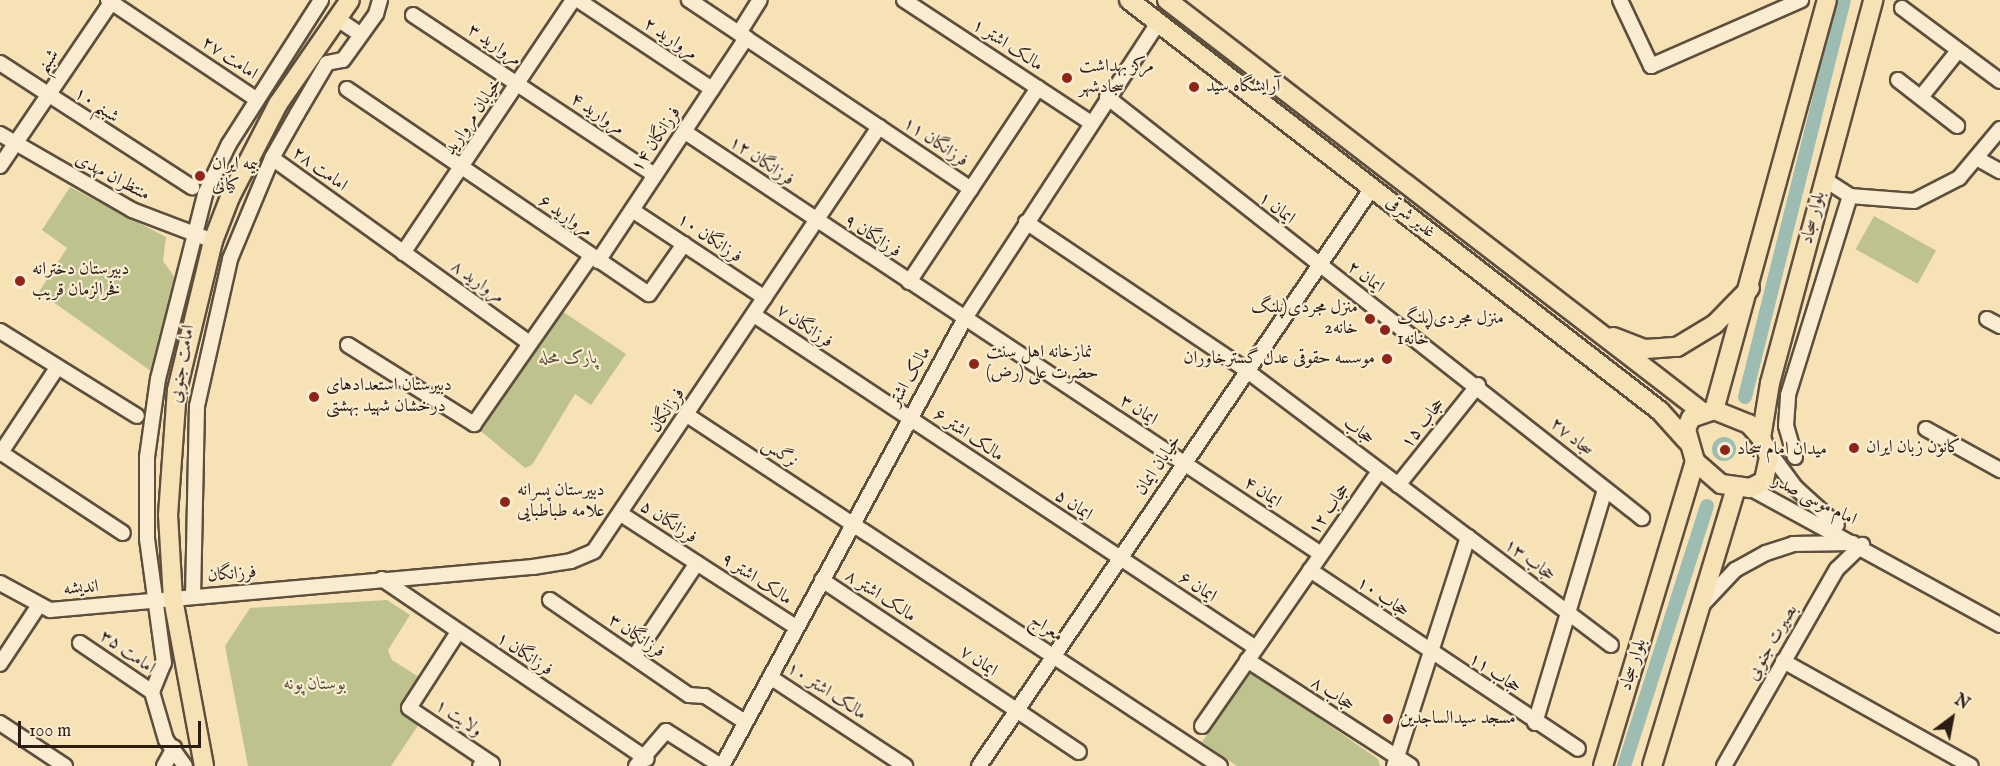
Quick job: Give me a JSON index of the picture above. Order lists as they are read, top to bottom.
{
  "streets": {
    "main road": ["غدیر شرقی", "بلوار سجاد", "امامت جنوبی"],
    "street": [
      "مروارید ۲",
      "مروارید ۳",
      "مالک اشتر ۱",
      "امامت ۲۷",
      "شبنم",
      "شبنم ۱۰",
      "مروارید ۴",
      "خیابان مروارید",
      "فرزانگان ۱۴",
      "فرزانگان ۱۱",
      "فرزانگان ۱۲",
      "امامت ۲۸",
      "منتظران مهدی",
      "ایمان ۱",
      "مروارید ۶",
      "فرزانگان ۹",
      "فرزانگان ۱۰",
      "ایمان ۲",
      "مروارید ۸",
      "فرزانگان ۷",
      "مالک اشتر",
      "فرزانگان",
      "ایمان ۳",
      "حجاب ۱۵",
      "حجاب",
      "مالک اشتر ۶",
      "سجاد ۲۷",
      "نرگس",
      "خیابان ایمان",
      "ایمان ۴",
      "امام موسی صدر",
      "ایمان ۵",
      "حجاب ۱۲",
      "فرزانگان ۵",
      "حجاب ۱۳",
      "مالک اشتر ۹",
      "ایمان ۶",
      "اندیشه",
      "مالک اشتر ۸",
      "حجاب ۱۰",
      "معراج",
      "فرزانگان ۳",
      "بصیرت جنوبی",
      "امامت ۳۵",
      "فرزانگان ۱",
      "ایمان ۷",
      "حجاب ۱۱",
      "مالک اشتر ۱۰",
      "حجاب ۸",
      "ولایت ۱"
    ]
  },
  "crossings": [
    ["مروارید ۲", "فرزانگان ۱۴"],
    ["مروارید ۳", "مروارید ۴"],
    ["مروارید ۳", "خیابان مروارید"],
    ["مالک اشتر ۱", "مالک اشتر"],
    ["امامت ۲۷", "شبنم"],
    ["شبنم", "شبنم ۱۰"],
    ["شبنم", "منتظران مهدی"],
    ["مروارید ۴", "خیابان مروارید"],
    ["مروارید ۴", "فرزانگان ۱۴"],
    ["خیابان مروارید", "امامت ۲۸"],
    ["خیابان مروارید", "مروارید ۶"],
    ["خیابان مروارید", "مروارید ۸"],
    ["فرزانگان ۱۴", "فرزانگان ۱۲"],
    ["فرزانگان ۱۴", "مروارید ۶"],
    ["فرزانگان ۱۴", "فرزانگان ۱۰"],
    ["فرزانگان ۱۴", "مروارید ۸"],
    ["فرزانگان ۱۱", "فرزانگان"],
    ["فرزانگان ۱۲", "فرزانگان ۹"],
    ["فرزانگان ۱۲", "فرزانگان"],
    ["امامت ۲۸", "مروارید ۸"],
    ["منتظران مهدی", "امامت جنوبی"],
    ["ایمان ۱", "ایمان ۲"],
    ["ایمان ۱", "مالک اشتر"],
    ["ایمان ۱", "خیابان ایمان"],
    ["مروارید ۶", "فرزانگان ۱۰"],
    ["غدیر شرقی", "بلوار سجاد"],
    ["غدیر شرقی", "مالک اشتر"],
    ["غدیر شرقی", "خیابان ایمان"],
    ["غدیر شرقی", "امام موسی صدر"],
    ["بلوار سجاد", "امام موسی صدر"],
    ["فرزانگان ۹", "مالک اشتر"],
    ["فرزانگان ۹", "فرزانگان"],
    ["فرزانگان ۹", "ایمان ۳"],
    ["فرزانگان ۱۰", "فرزانگان"],
    ["ایمان ۲", "حجاب ۱۵"],
    ["ایمان ۲", "سجاد ۲۷"],
    ["ایمان ۲", "خیابان ایمان"],
    ["فرزانگان ۷", "مالک اشتر"],
    ["فرزانگان ۷", "فرزانگان"],
    ["فرزانگان ۷", "مالک اشتر ۶"],
    ["امامت جنوبی", "فرزانگان"],
    ["امامت جنوبی", "اندیشه"],
    ["مالک اشتر", "ایمان ۳"],
    ["مالک اشتر", "حجاب"],
    ["مالک اشتر", "مالک اشتر ۶"],
    ["مالک اشتر", "نرگس"],
    ["مالک اشتر", "مالک اشتر ۹"],
    ["مالک اشتر", "مالک اشتر ۸"],
    ["مالک اشتر", "معراج"],
    ["مالک اشتر", "فرزانگان ۳"],
    ["مالک اشتر", "مالک اشتر ۱۰"],
    ["فرزانگان", "نرگس"],
    ["فرزانگان", "فرزانگان ۵"],
    ["فرزانگان", "اندیشه"],
    ["فرزانگان", "فرزانگان ۱"],
    ["ایمان ۳", "خیابان ایمان"],
    ["ایمان ۳", "ایمان ۴"],
    ["حجاب ۱۵", "حجاب"],
    ["حجاب ۱۵", "سجاد ۲۷"],
    ["حجاب", "خیابان ایمان"],
    ["حجاب", "حجاب ۱۲"],
    ["حجاب", "حجاب ۱۳"],
    ["مالک اشتر ۶", "ایمان ۵"],
    ["نرگس", "معراج"],
    ["خیابان ایمان", "ایمان ۴"],
    ["خیابان ایمان", "ایمان ۵"],
    ["خیابان ایمان", "ایمان ۶"],
    ["خیابان ایمان", "معراج"],
    ["خیابان ایمان", "ایمان ۷"],
    ["ایمان ۴", "حجاب ۱۲"],
    ["امام موسی صدر", "بصیرت جنوبی"],
    ["ایمان ۵", "ایمان ۶"],
    ["حجاب ۱۲", "ایمان ۶"],
    ["حجاب ۱۲", "حجاب ۱۰"],
    ["حجاب ۱۲", "حجاب ۸"],
    ["فرزانگان ۵", "مالک اشتر ۹"],
    ["مالک اشتر ۸", "ایمان ۷"],
    ["حجاب ۱۰", "حجاب ۱۱"],
    ["فرزانگان ۱", "ولایت ۱"]
  ],
  "parks": ["پارک محله", "بوستان پونه"],
  "places": [
    "مرکز بهداشت سجادشهر",
    "آرایشگاه سید",
    "بیمه ایران کیانی",
    "دبیرستان دخترانه فخرالزمان قریب",
    "منزل مجردی(پلنگ خانه2",
    "منزل مجردی(پلنگ خانه1",
    "موسسه حقوقی عدل گسترخاوران",
    "نمازخانه اهل سنت حضرت علی (رض)",
    "دبیرستان استعدادهای درخشان شهید بهشتی",
    "کانون زبان ایران",
    "میدان امام سجاد",
    "دبیرستان پسرانه علامه طباطبایی",
    "مسجد سیدالساجدین"
  ],
  "scale_bar": "100 m",
  "north": "top right"
}
